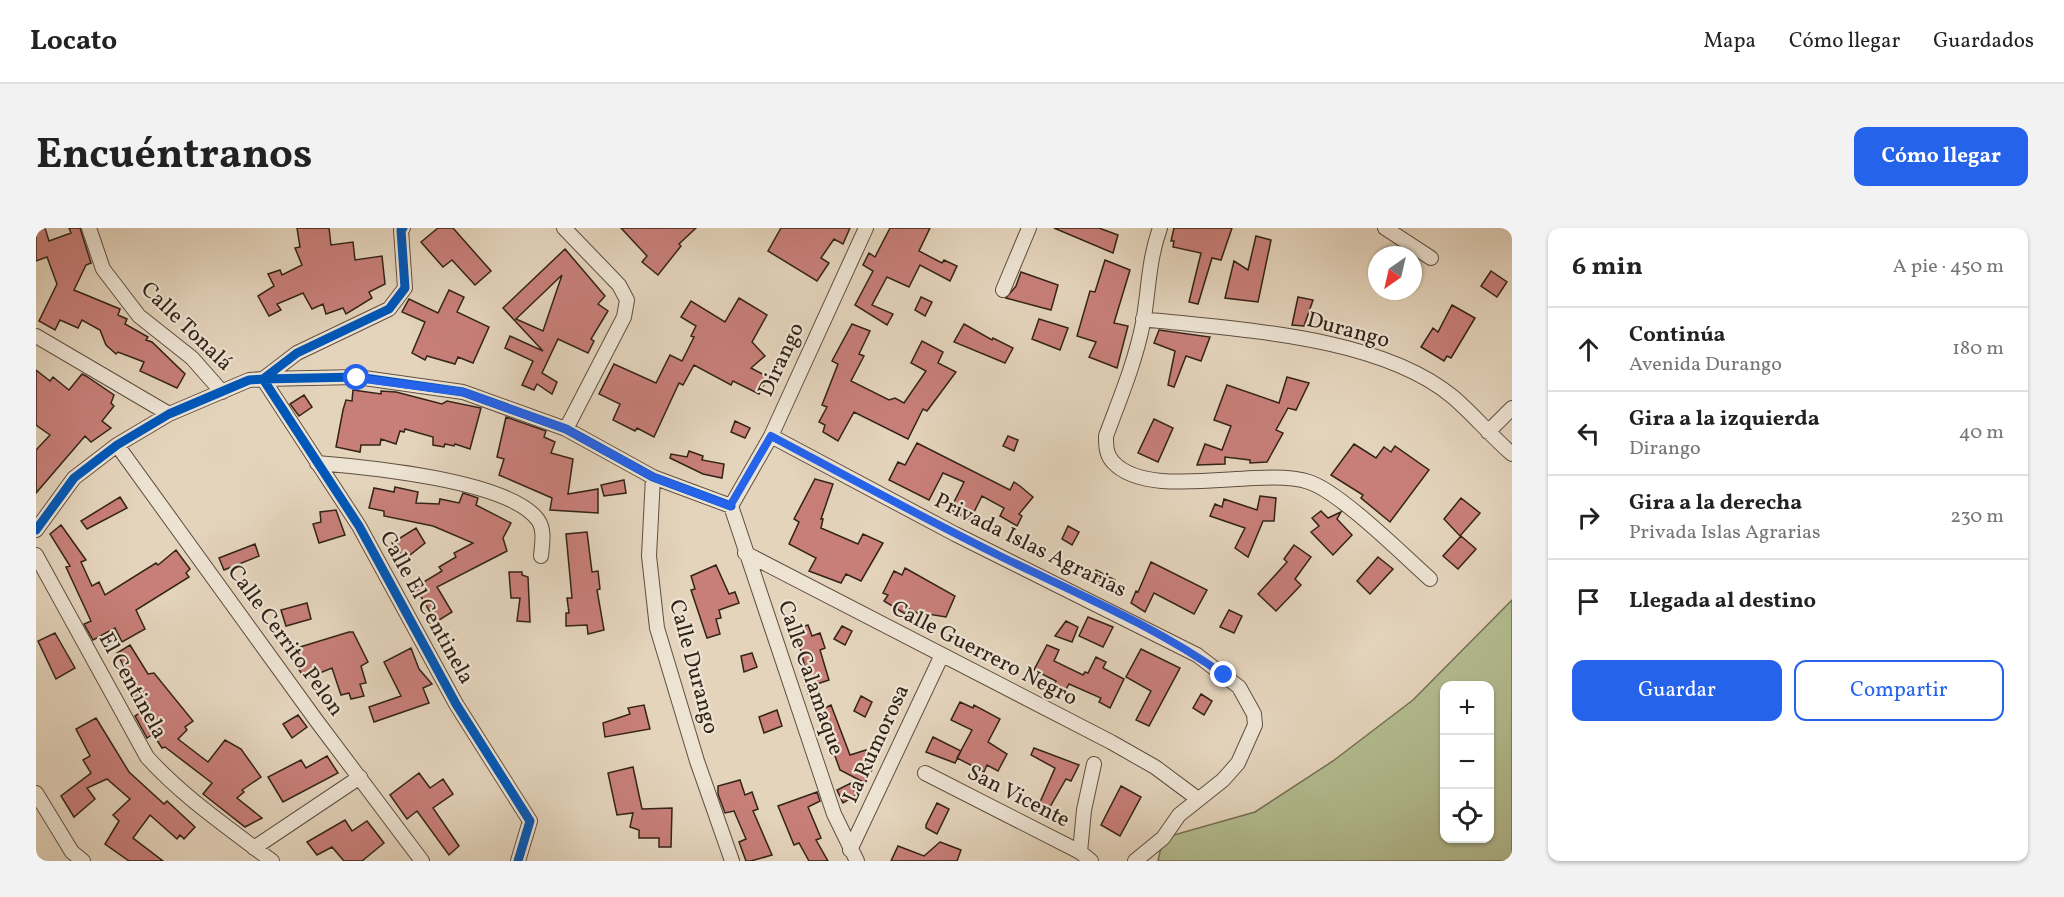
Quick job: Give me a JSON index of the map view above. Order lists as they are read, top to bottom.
{
  "streets": {
    "street": [
      "Calle Tonalá",
      "Durango",
      "Dirango",
      "Privada Islas Agrarias",
      "Calle El Centinela",
      "Calle Cerrito Pelon",
      "Calle Guerrero Negro",
      "Calle Durango",
      "Calle Calamaque",
      "El Centinela",
      "La Rumorosa",
      "San Vicente"
    ]
  },
  "crossings": [
    ["Dirango", "Privada Islas Agrarias"],
    ["Dirango", "Calle Calamaque"],
    ["Privada Islas Agrarias", "Calle Guerrero Negro"],
    ["Calle Guerrero Negro", "Calle Calamaque"],
    ["Calle Guerrero Negro", "La Rumorosa"],
    ["Calle Calamaque", "La Rumorosa"]
  ],
  "north": "bottom left",
  "page": {
    "header": "Locato",
    "nav": ["Mapa", "Cómo llegar", "Guardados"],
    "title": "Encuéntranos",
    "buttons": [
      "Cómo llegar",
      ["Guardar", "Compartir"]
    ],
    "heading": ["6 min", "A pie · 450 m"],
    "list": [
      ["Continúa", "Avenida Durango", "180 m"],
      ["Gira a la izquierda", "Dirango", "40 m"],
      ["Gira a la derecha", "Privada Islas Agrarias", "230 m"],
      "Llegada al destino"
    ],
    "map_buttons": ["+", "−"]
  }
}
